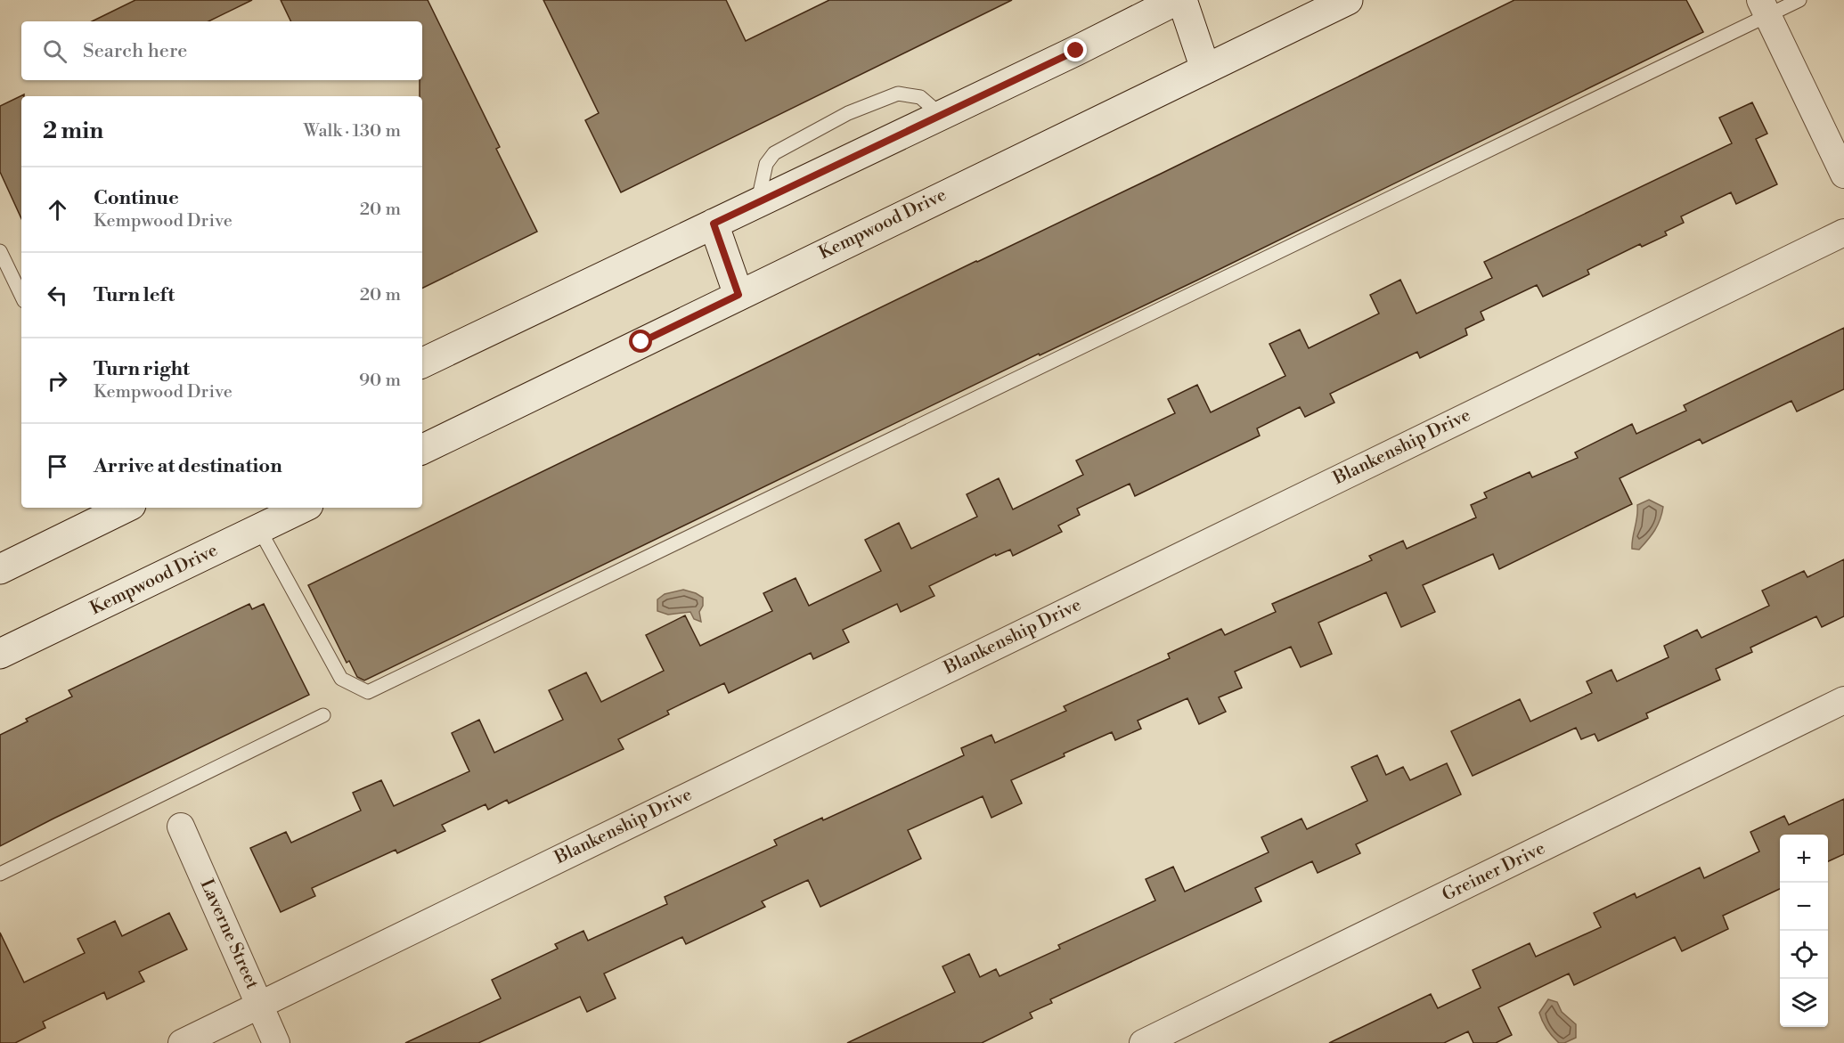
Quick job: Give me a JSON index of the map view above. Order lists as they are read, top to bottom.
{
  "streets": {
    "main road": ["Kempwood Drive"],
    "street": ["Blankenship Drive", "Greiner Drive", "Laverne Street"]
  },
  "crossings": [
    ["Blankenship Drive", "Laverne Street"]
  ],
  "page": {
    "search": "Search here",
    "heading": ["2 min", "Walk · 130 m"],
    "list": [
      ["Continue", "Kempwood Drive", "20 m"],
      ["Turn left", "20 m"],
      ["Turn right", "Kempwood Drive", "90 m"],
      "Arrive at destination"
    ],
    "map_buttons": ["+", "−"]
  }
}
